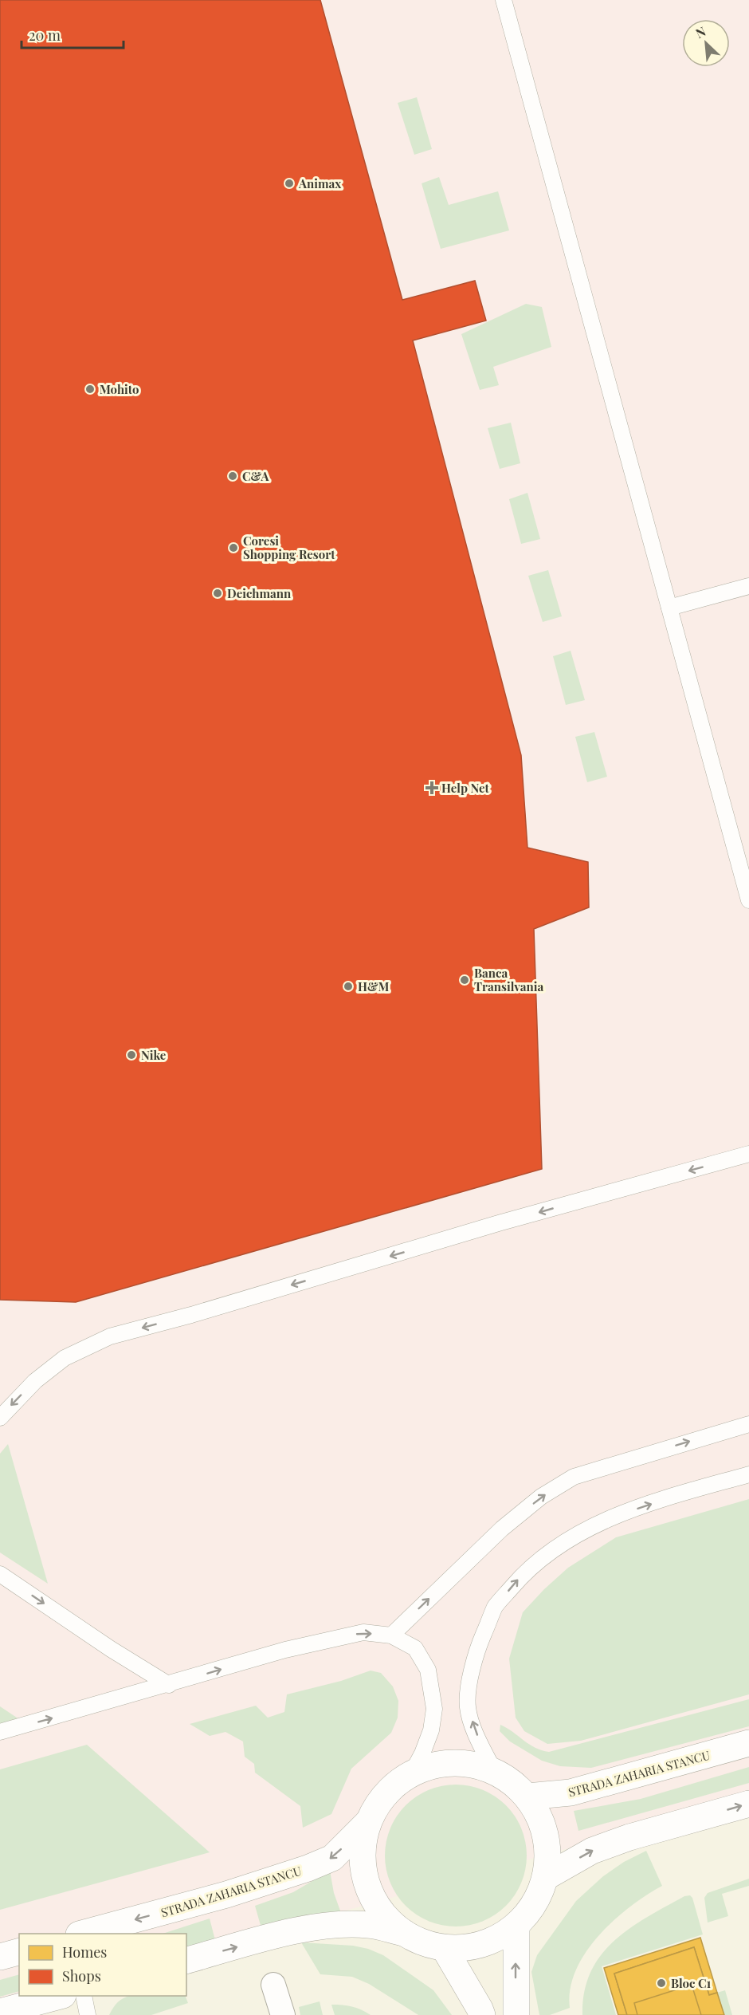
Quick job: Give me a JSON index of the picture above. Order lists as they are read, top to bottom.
{
  "streets": {
    "main road": ["STRADA ZAHARIA STANCU"]
  },
  "places": {
    "other": [
      "Animax",
      "Mohito",
      "C&A",
      "Coresi Shopping Resort",
      "Deichmann",
      "Banca Transilvania",
      "H&M",
      "Nike",
      "Bloc C1"
    ],
    "health": ["Help Net"]
  },
  "legend": ["Homes", "Shops"],
  "scale_bar": "20 m",
  "north": "top left"
}
